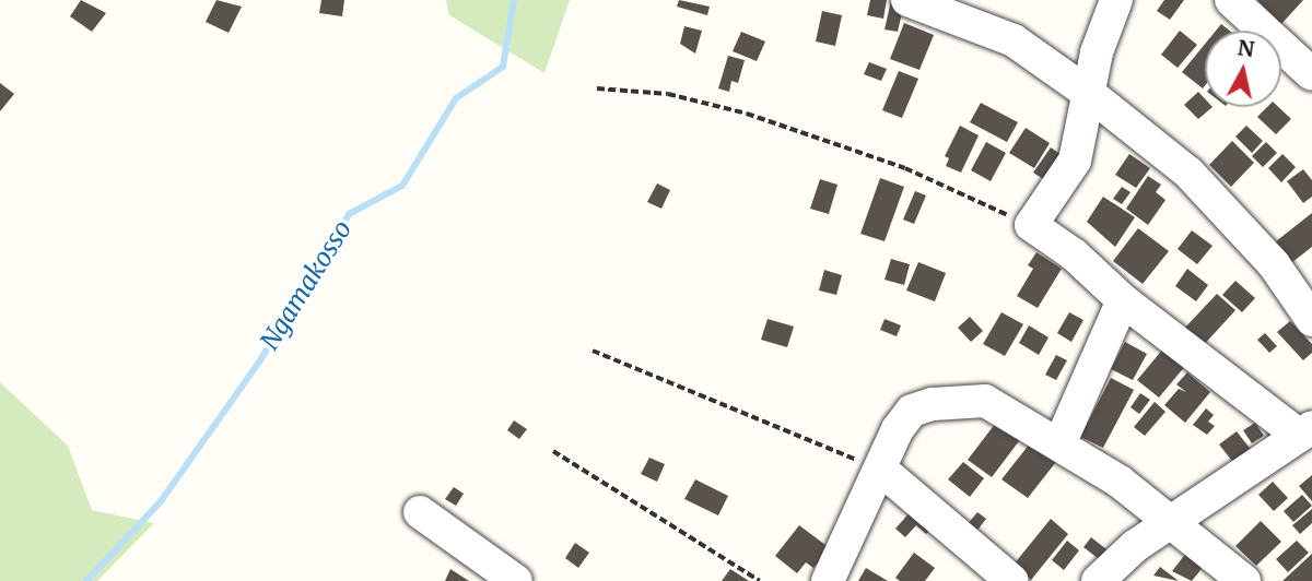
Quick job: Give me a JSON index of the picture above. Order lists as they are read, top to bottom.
{
  "water": ["Ngamakosso"],
  "north": "top"
}
